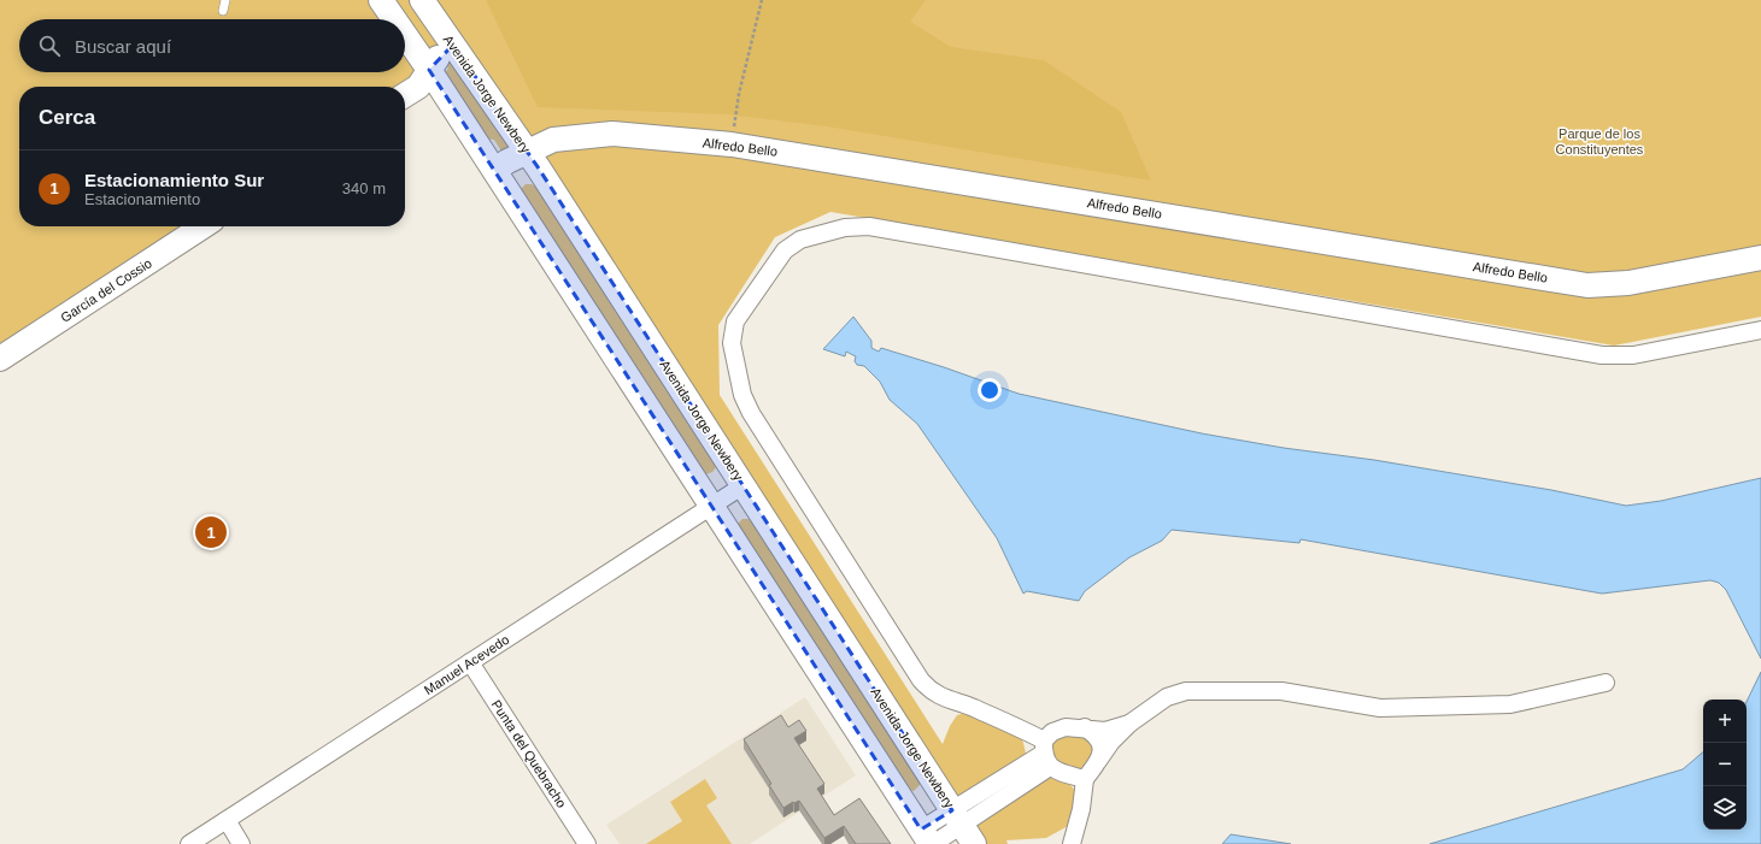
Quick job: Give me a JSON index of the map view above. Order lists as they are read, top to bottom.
{
  "streets": {
    "main road": ["Avenida Jorge Newbery", "Alfredo Bello", "García del Cossio"],
    "street": ["Manuel Acevedo", "Punta del Quebracho"]
  },
  "crossings": [
    ["Avenida Jorge Newbery", "Alfredo Bello"],
    ["Avenida Jorge Newbery", "Manuel Acevedo"],
    ["Manuel Acevedo", "Punta del Quebracho"]
  ],
  "parks": ["Parque de los Constituyentes"],
  "page": {
    "search": "Buscar aquí",
    "heading": "Cerca",
    "list": [
      {
        "mark": "1",
        "name": "Estacionamiento Sur",
        "note": "Estacionamiento",
        "value": "340 m"
      }
    ],
    "pins": "1",
    "map_buttons": ["+", "−"]
  }
}
